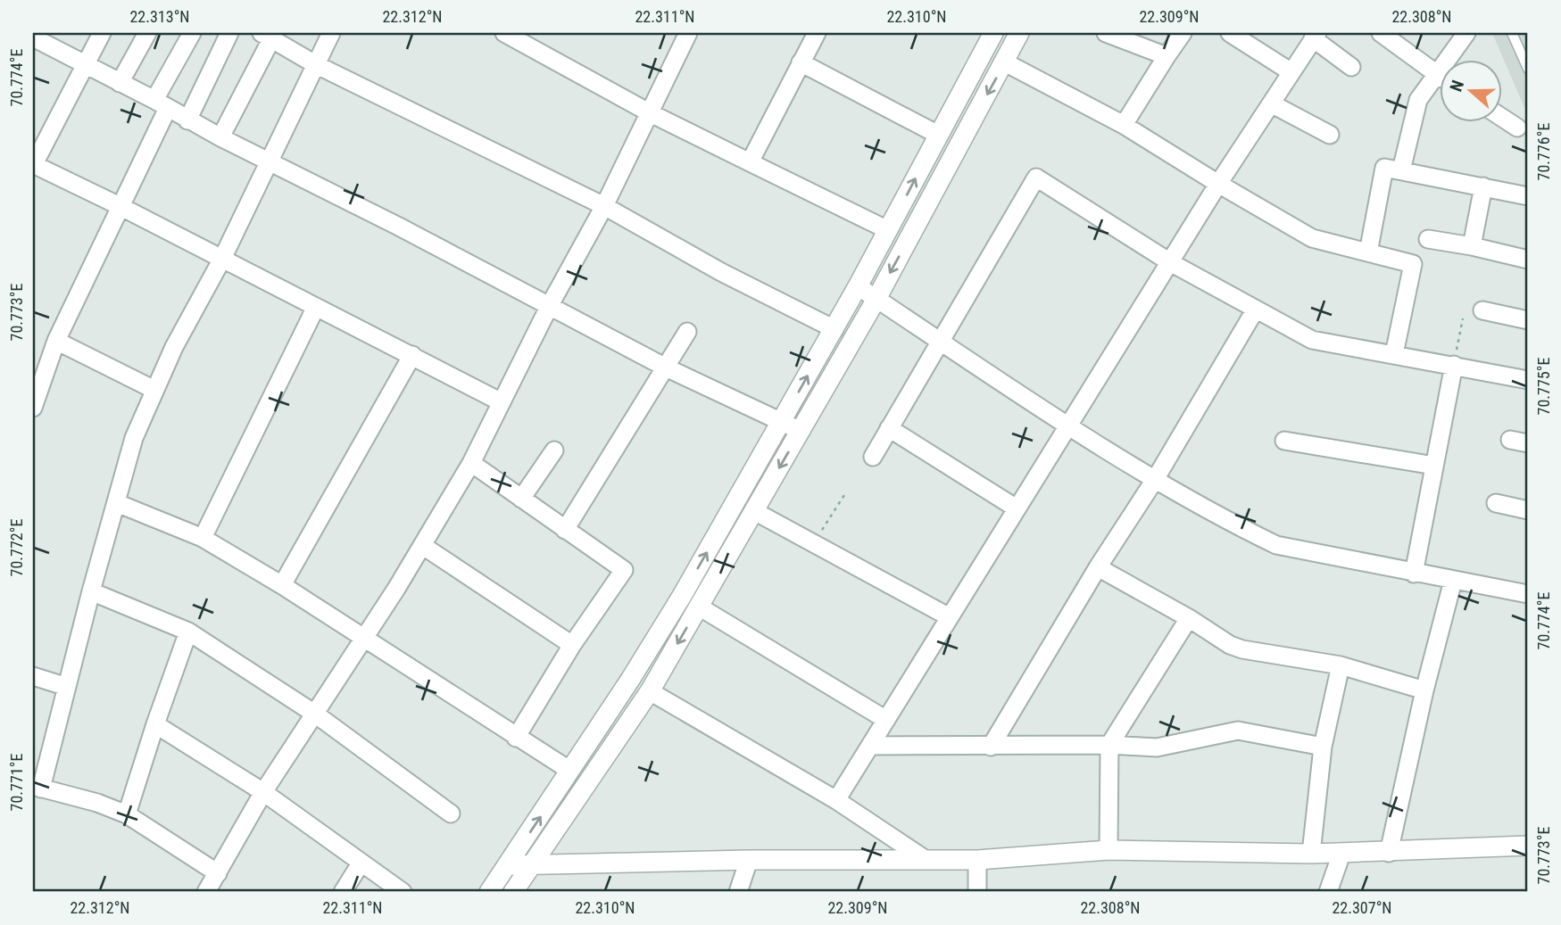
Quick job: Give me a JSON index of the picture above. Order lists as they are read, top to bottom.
{
  "north": "left",
  "coordinates": [
    "22.313°N",
    "22.312°N",
    "22.311°N",
    "22.310°N",
    "22.309°N",
    "22.308°N",
    "70.774°E",
    "70.776°E",
    "70.773°E",
    "70.775°E",
    "70.772°E",
    "70.771°E",
    "22.307°N"
  ]
}
